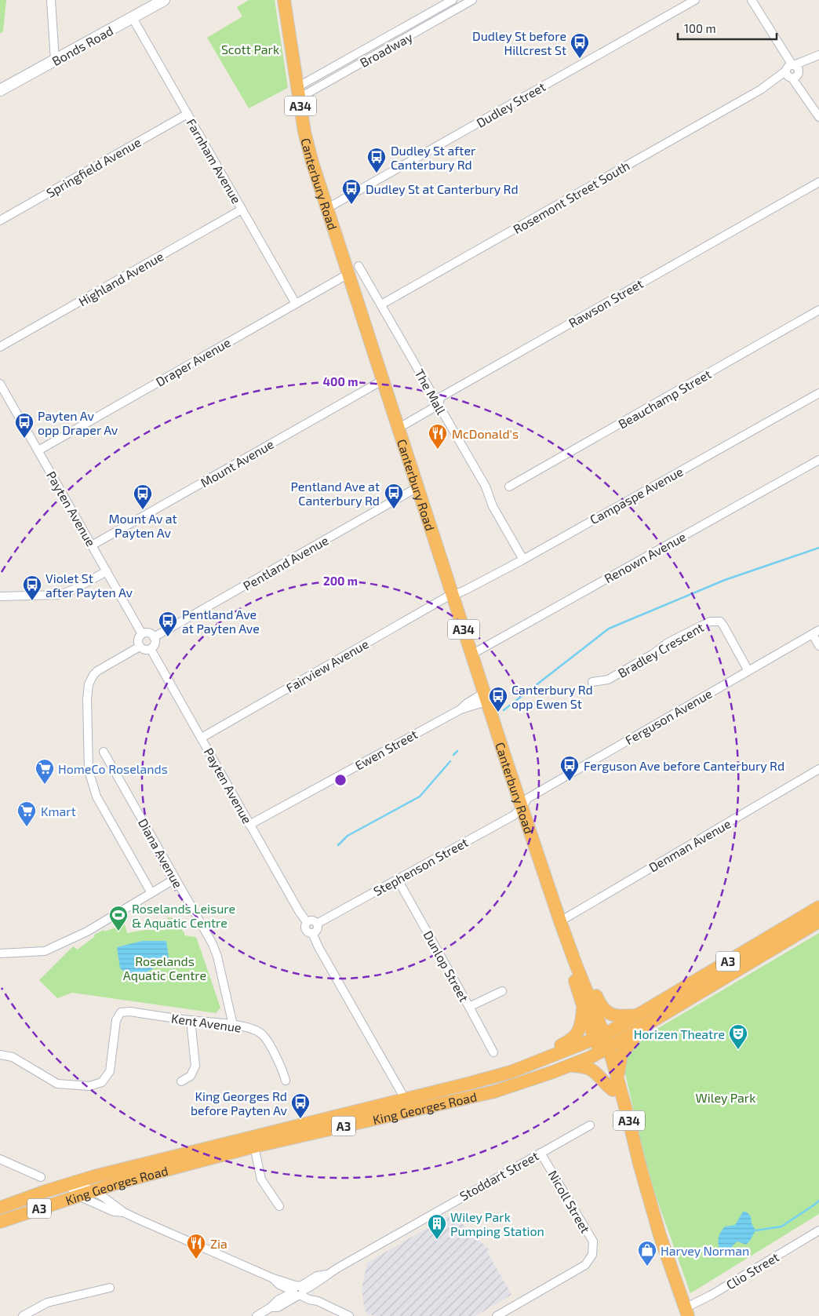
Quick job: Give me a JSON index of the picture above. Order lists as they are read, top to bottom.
{
  "streets": {
    "highway": [
      "A34",
      "Canterbury Road",
      "A3",
      "King Georges Road"
    ],
    "main road": ["Bonds Road"],
    "street": [
      "Broadway",
      "Dudley Street",
      "Farnham Avenue",
      "Springfield Avenue",
      "Rosemont Street South",
      "Highland Avenue",
      "Rawson Street",
      "Draper Avenue",
      "The Mall",
      "Beauchamp Street",
      "Mount Avenue",
      "Campaspe Avenue",
      "Payten Avenue",
      "Renown Avenue",
      "Pentland Avenue",
      "Bradley Crescent",
      "Fairview Avenue",
      "Ferguson Avenue",
      "Ewen Street",
      "Denman Avenue",
      "Diana Avenue",
      "Stephenson Street",
      "Dunlop Street",
      "Kent Avenue",
      "Stoddart Street",
      "Nicoll Street",
      "Clio Street"
    ]
  },
  "crossings": [
    ["Bonds Road", "Farnham Avenue"],
    ["Broadway", "Canterbury Road"],
    ["Dudley Street", "Canterbury Road"],
    ["Farnham Avenue", "Springfield Avenue"],
    ["Farnham Avenue", "Highland Avenue"],
    ["Farnham Avenue", "Draper Avenue"],
    ["Canterbury Road", "Rawson Street"],
    ["Canterbury Road", "Draper Avenue"],
    ["Canterbury Road", "The Mall"],
    ["Canterbury Road", "Mount Avenue"],
    ["Canterbury Road", "Campaspe Avenue"],
    ["Canterbury Road", "Renown Avenue"],
    ["Canterbury Road", "Pentland Avenue"],
    ["Canterbury Road", "Fairview Avenue"],
    ["Canterbury Road", "Ferguson Avenue"],
    ["Canterbury Road", "Ewen Street"],
    ["Canterbury Road", "Denman Avenue"],
    ["Canterbury Road", "Stephenson Street"],
    ["Canterbury Road", "King Georges Road"],
    ["Canterbury Road", "Clio Street"],
    ["Rosemont Street South", "The Mall"],
    ["Rawson Street", "The Mall"],
    ["Draper Avenue", "The Mall"],
    ["Draper Avenue", "Payten Avenue"],
    ["The Mall", "Campaspe Avenue"],
    ["Mount Avenue", "Payten Avenue"],
    ["Campaspe Avenue", "Fairview Avenue"],
    ["Payten Avenue", "Pentland Avenue"],
    ["Payten Avenue", "Fairview Avenue"],
    ["Payten Avenue", "Ewen Street"],
    ["Payten Avenue", "Stephenson Street"],
    ["Bradley Crescent", "Ferguson Avenue"],
    ["Ferguson Avenue", "Stephenson Street"],
    ["Diana Avenue", "Kent Avenue"],
    ["Stephenson Street", "Dunlop Street"],
    ["Stoddart Street", "Nicoll Street"]
  ],
  "parks": ["Scott Park", "Roselands Aquatic Centre", "Wiley Park"],
  "places": {
    "bus stop": [
      "Dudley St before Hillcrest St",
      "Dudley St after Canterbury Rd",
      "Dudley St at Canterbury Rd",
      "Payten Av opp Draper Av",
      "Pentland Ave at Canterbury Rd",
      "Mount Av at Payten Av",
      "Violet St after Payten Av",
      "Pentland Ave at Payten Ave",
      "Canterbury Rd opp Ewen St",
      "Ferguson Ave before Canterbury Rd",
      "King Georges Rd before Payten Av"
    ],
    "restaurant": ["McDonald's", "Zia"],
    "supermarket": ["HomeCo Roselands", "Kmart"],
    "sports": ["Roselands Leisure & Aquatic Centre"],
    "theatre": ["Horizen Theatre"],
    "building": ["Wiley Park Pumping Station"],
    "shop": ["Harvey Norman"]
  },
  "scale_bar": "100 m",
  "rings": ["400 m", "200 m"]
}
